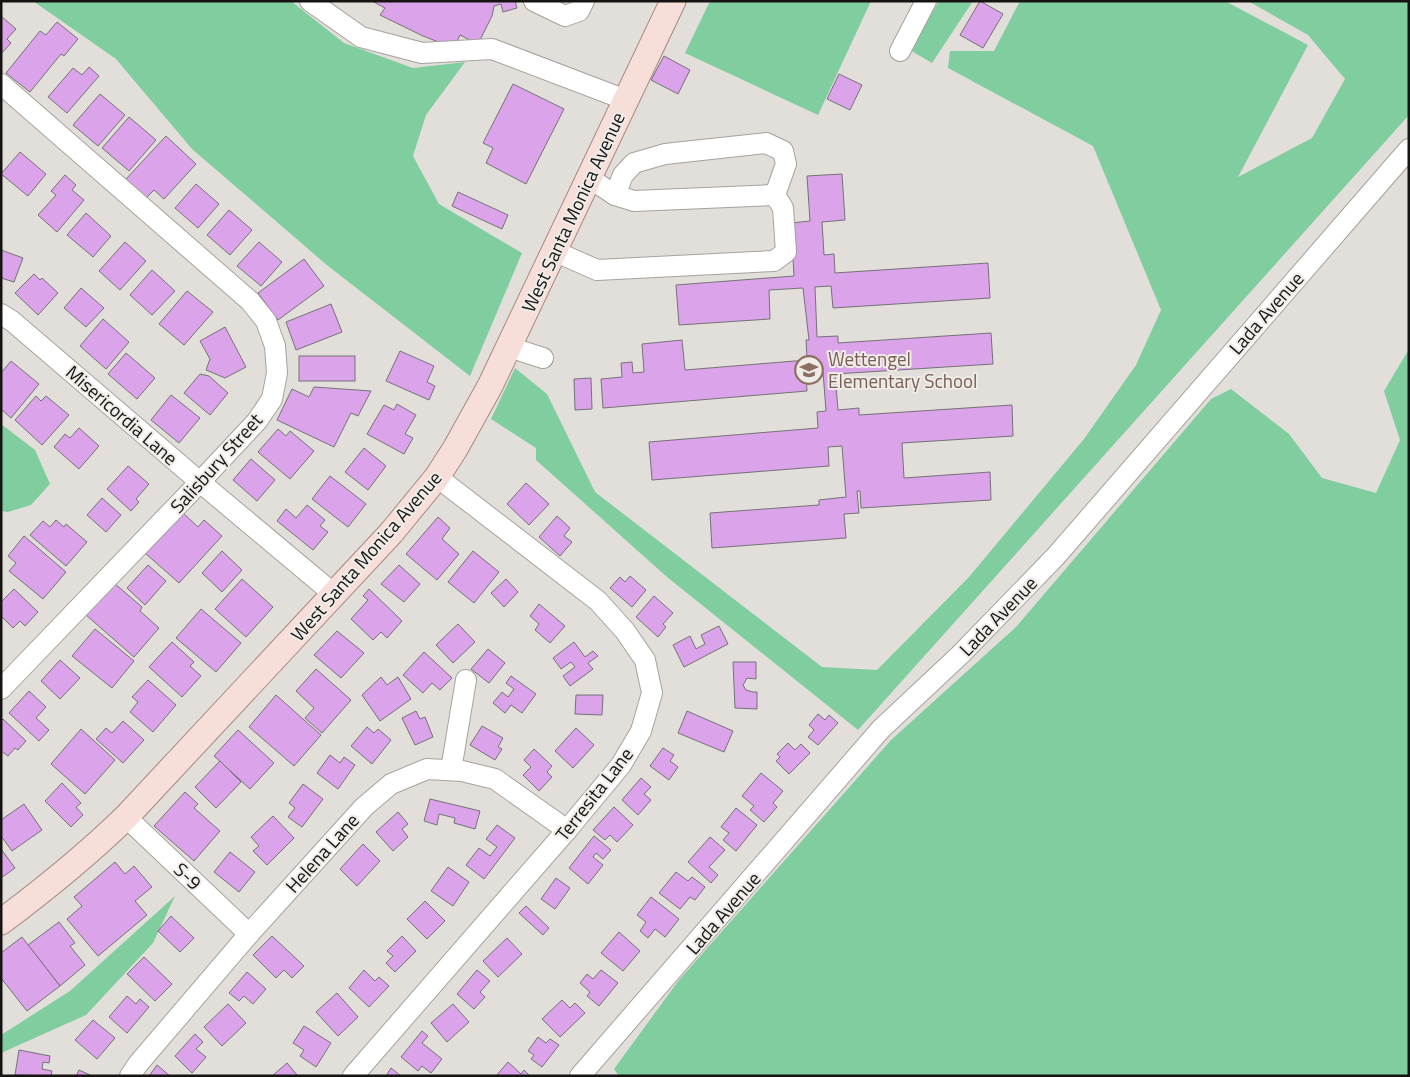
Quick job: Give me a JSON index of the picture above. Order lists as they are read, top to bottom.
{
  "streets": {
    "main road": ["West Santa Monica Avenue"],
    "street": [
      "Lada Avenue",
      "Misericordia Lane",
      "Salisbury Street",
      "Terresita Lane",
      "Helena Lane",
      "S-9"
    ]
  },
  "crossings": [
    ["West Santa Monica Avenue", "Misericordia Lane"],
    ["West Santa Monica Avenue", "Terresita Lane"],
    ["West Santa Monica Avenue", "S-9"],
    ["Misericordia Lane", "Salisbury Street"],
    ["Terresita Lane", "Helena Lane"],
    ["Helena Lane", "S-9"]
  ],
  "places": {
    "school or university": ["Wettengel Elementary School"]
  }
}
